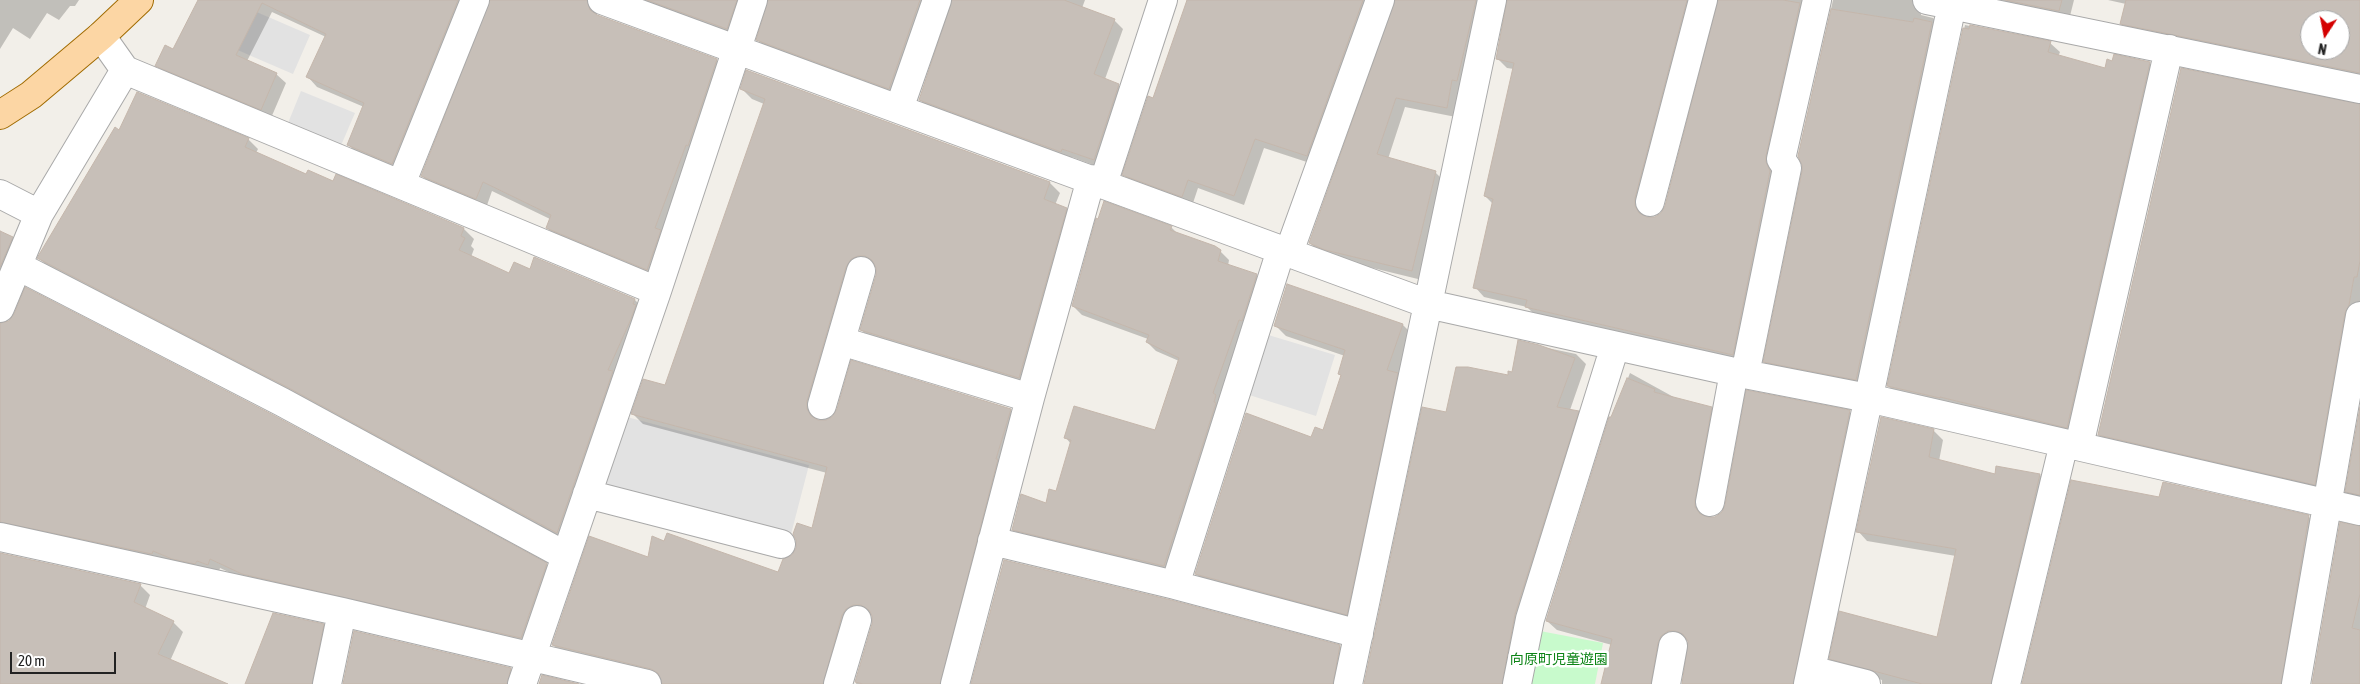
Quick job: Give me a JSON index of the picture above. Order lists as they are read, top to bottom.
{
  "parks": ["向原町児童遊園"],
  "scale_bar": "20 m",
  "north": "bottom"
}
